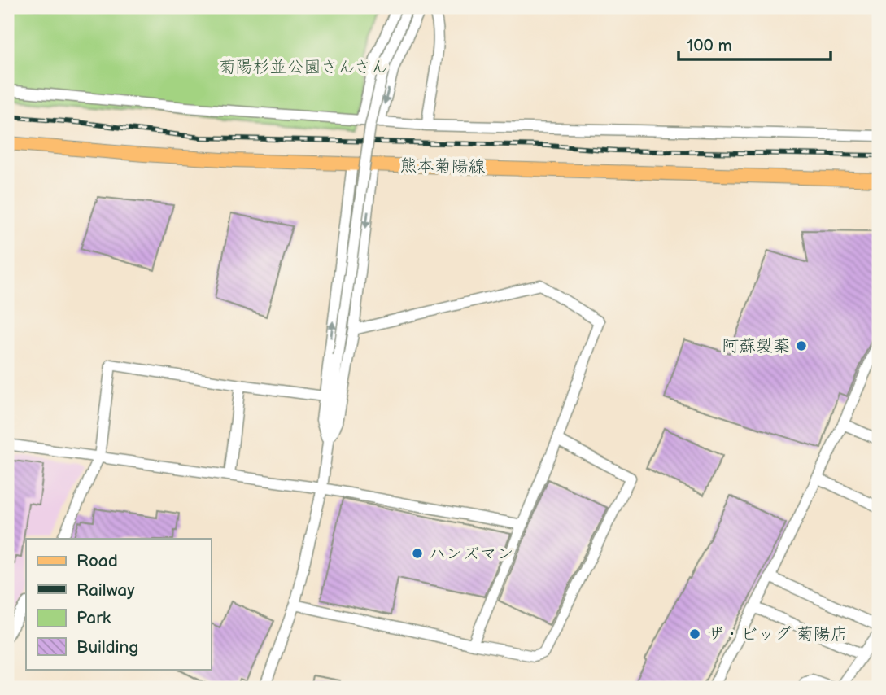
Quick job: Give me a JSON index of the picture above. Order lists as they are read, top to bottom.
{
  "streets": {
    "main road": ["熊本菊陽線"]
  },
  "parks": ["菊陽杉並公園さんさん"],
  "places": ["阿蘇製薬", "ハンズマン", "ザ・ビッグ 菊陽店"],
  "legend": [
    "Road",
    "Railway",
    "Park",
    "Building"
  ],
  "scale_bar": "100 m"
}
